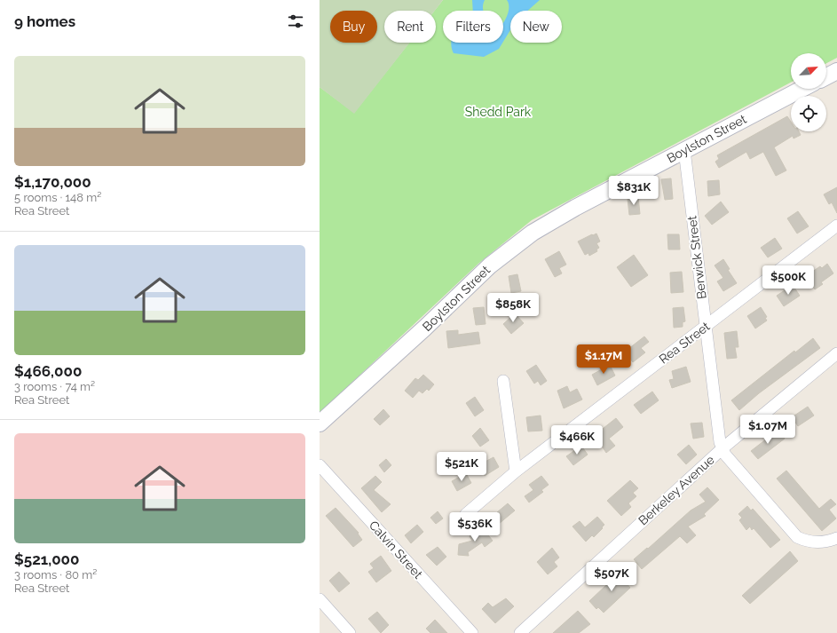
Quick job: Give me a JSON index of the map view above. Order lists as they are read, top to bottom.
{
  "streets": {
    "main road": ["Boylston Street"],
    "street": [
      "Berwick Street",
      "Rea Street",
      "Berkeley Avenue",
      "Calvin Street"
    ]
  },
  "crossings": [
    ["Boylston Street", "Berwick Street"],
    ["Berwick Street", "Rea Street"],
    ["Berwick Street", "Berkeley Avenue"]
  ],
  "parks": ["Shedd Park"],
  "north": "top right",
  "page": {
    "heading": "9 homes",
    "chip": [
      "Buy",
      "Rent",
      "Filters",
      "New"
    ],
    "list": [
      {
        "name": "$1,170,000",
        "note": "5 rooms · 148 m² · Rea Street"
      },
      {
        "name": "$466,000",
        "note": "3 rooms · 74 m² · Rea Street"
      },
      {
        "name": "$521,000",
        "note": "3 rooms · 80 m² · Rea Street"
      }
    ],
    "price": [
      "$831K",
      "$500K",
      "$858K",
      "$1.17M",
      "$1.07M",
      "$466K",
      "$521K",
      "$536K",
      "$507K"
    ]
  }
}
